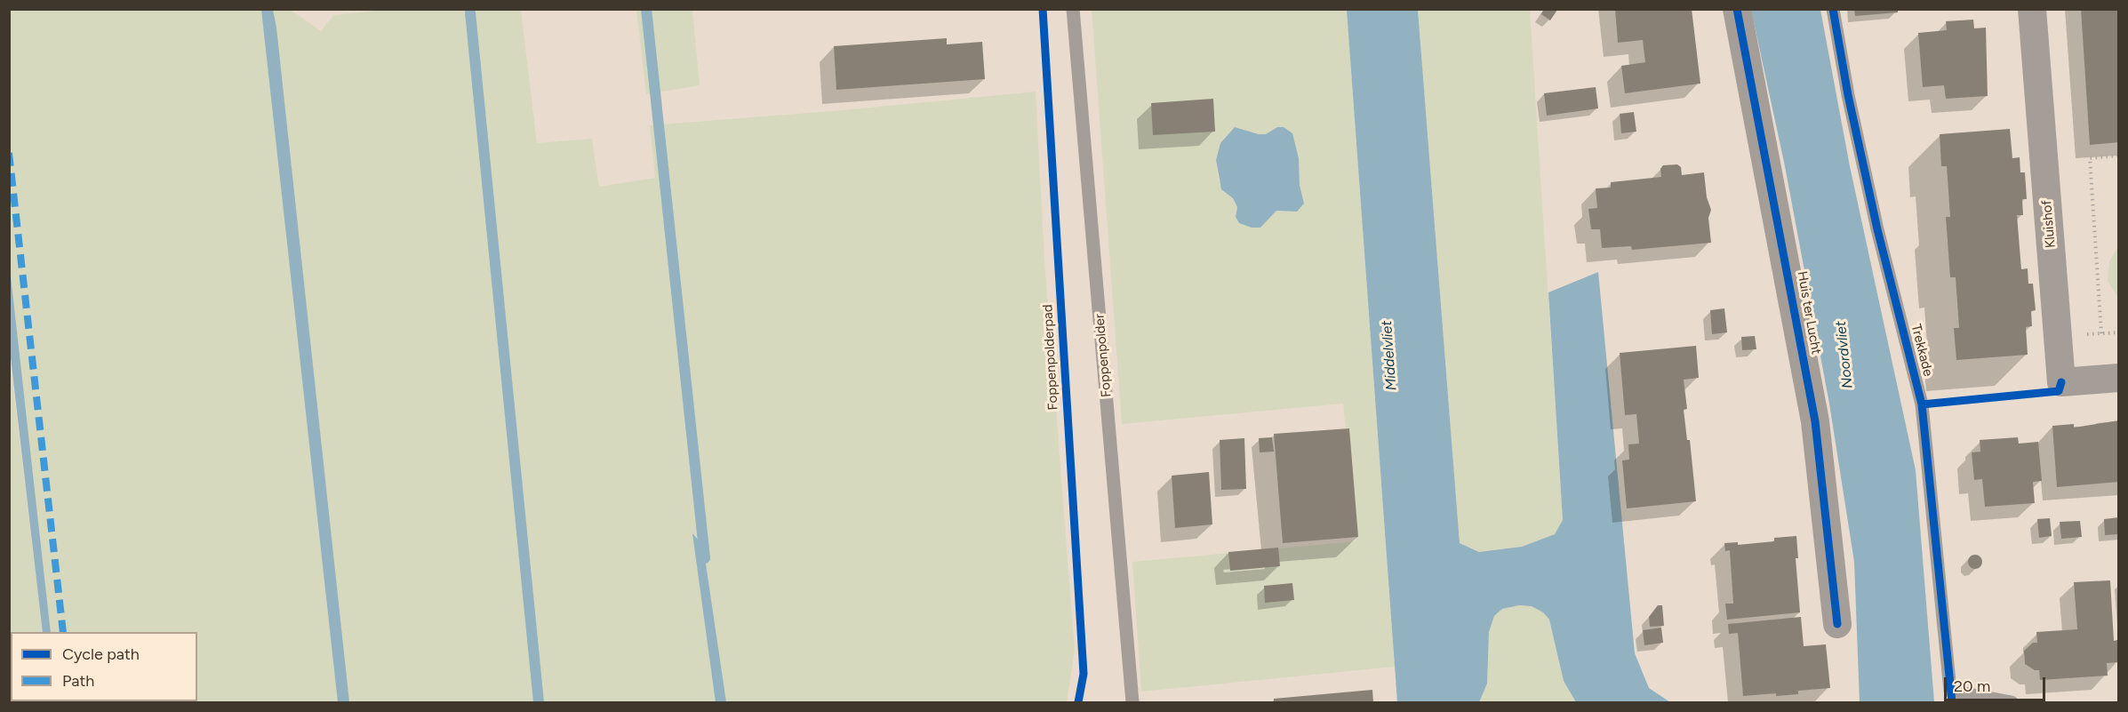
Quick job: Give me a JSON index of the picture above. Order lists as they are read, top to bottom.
{
  "streets": {
    "street": ["Kluishof", "Huis ter Lucht"],
    "lane": ["Trekkade", "Foppenpolder"],
    "cycle path": ["Foppenpolderpad"]
  },
  "water": ["Noordvliet", "Middelvliet"],
  "legend": ["Cycle path", "Path"],
  "scale_bar": "20 m"
}
